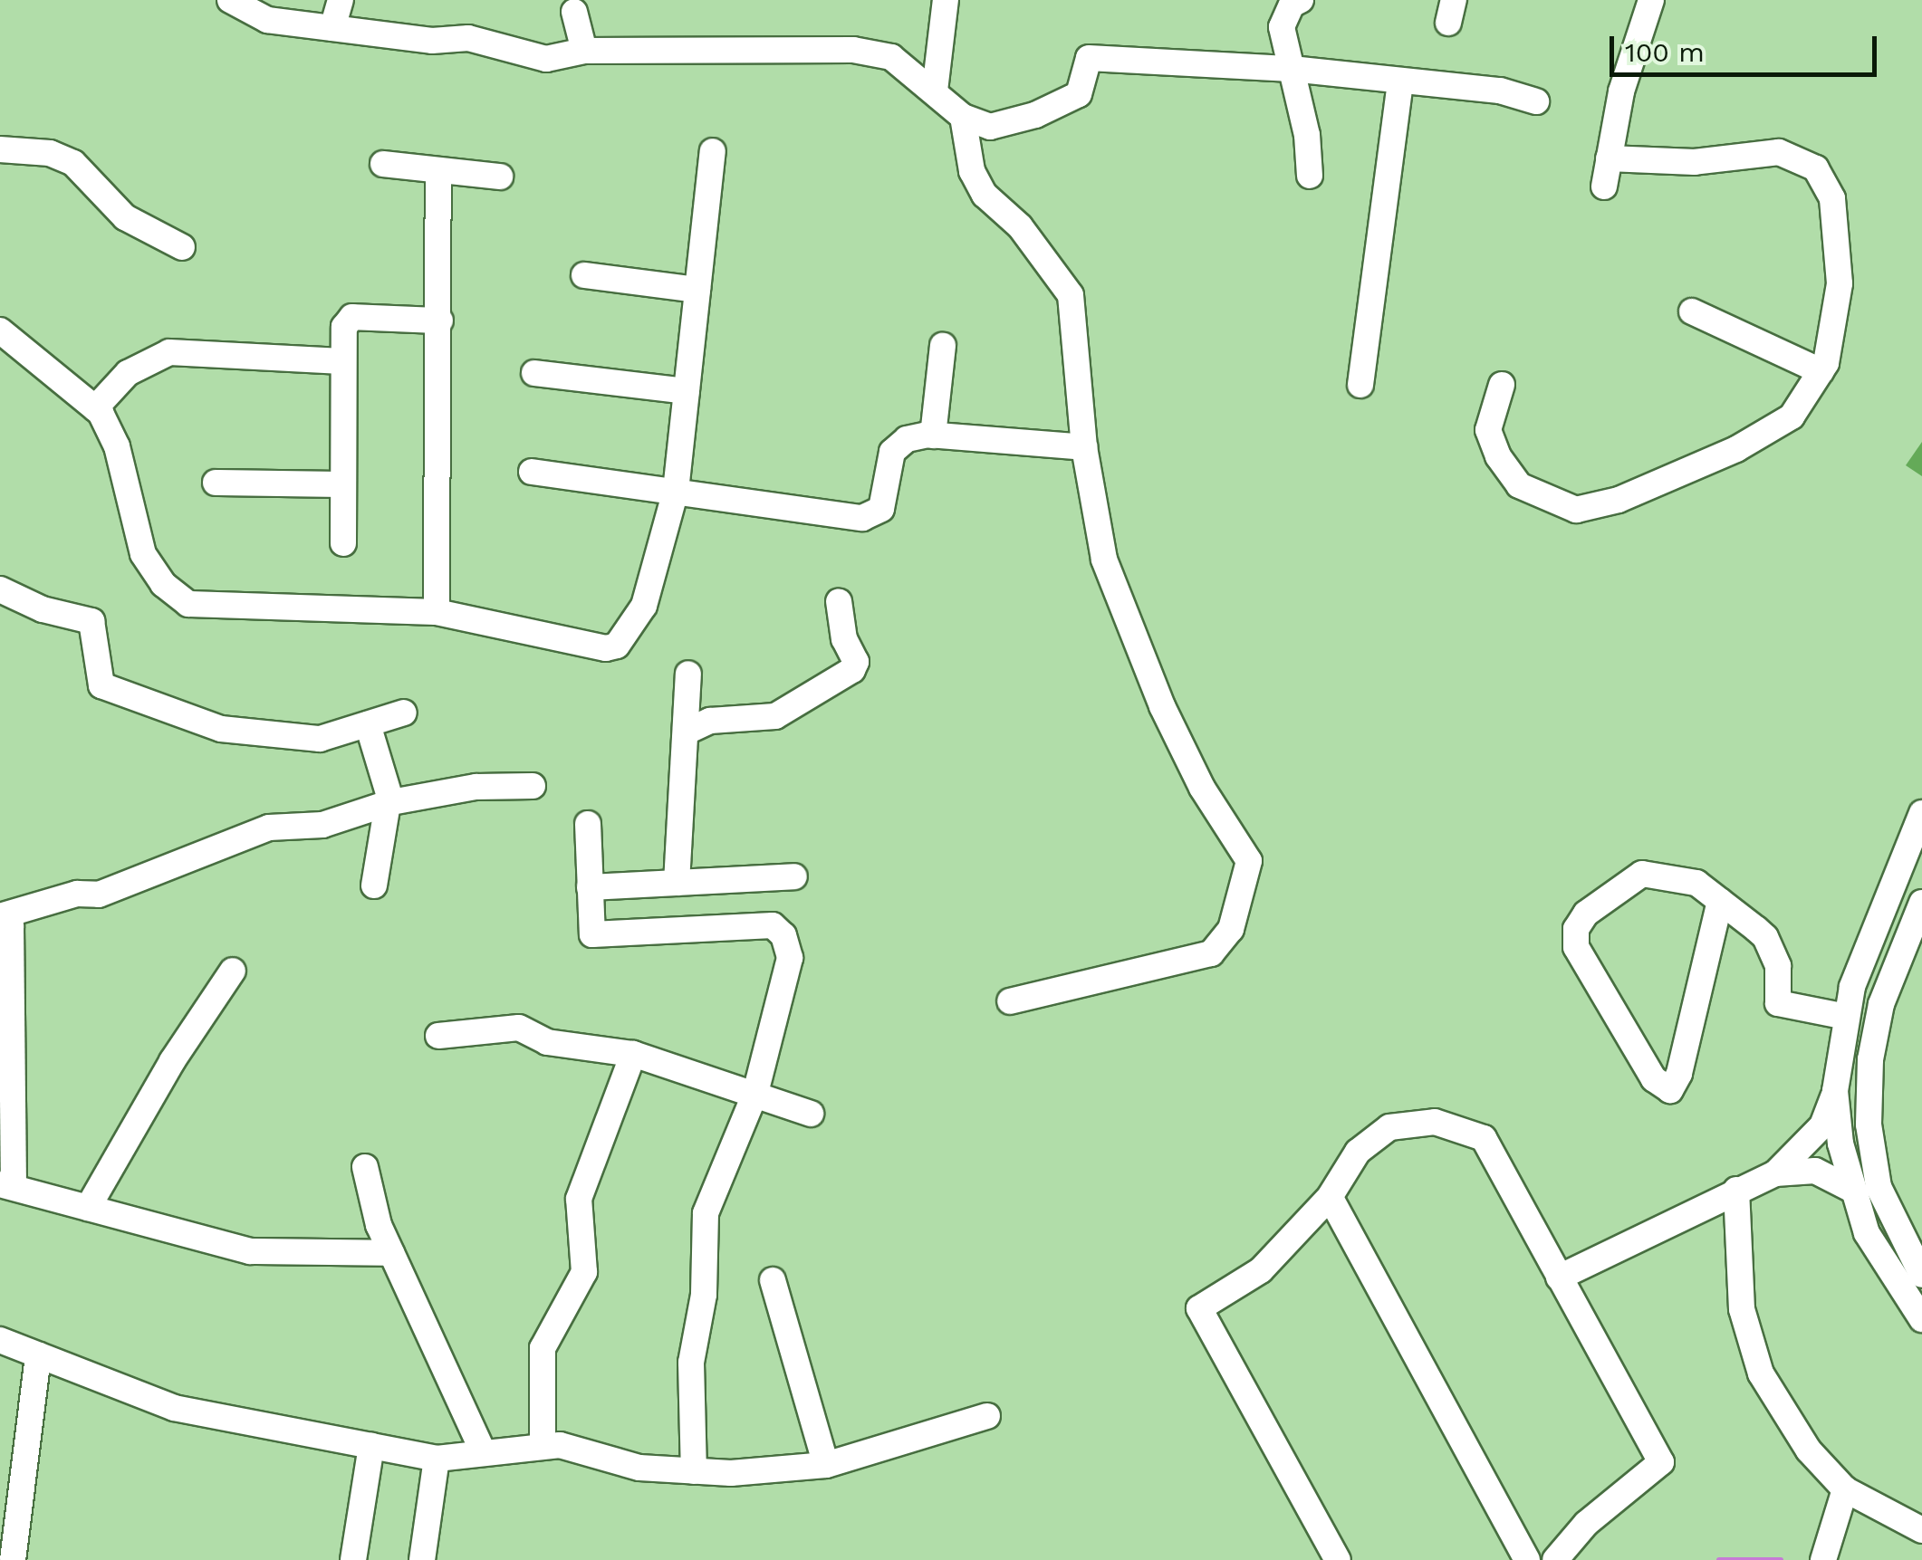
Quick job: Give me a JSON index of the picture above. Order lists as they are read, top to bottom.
{
  "scale_bar": "100 m"
}
